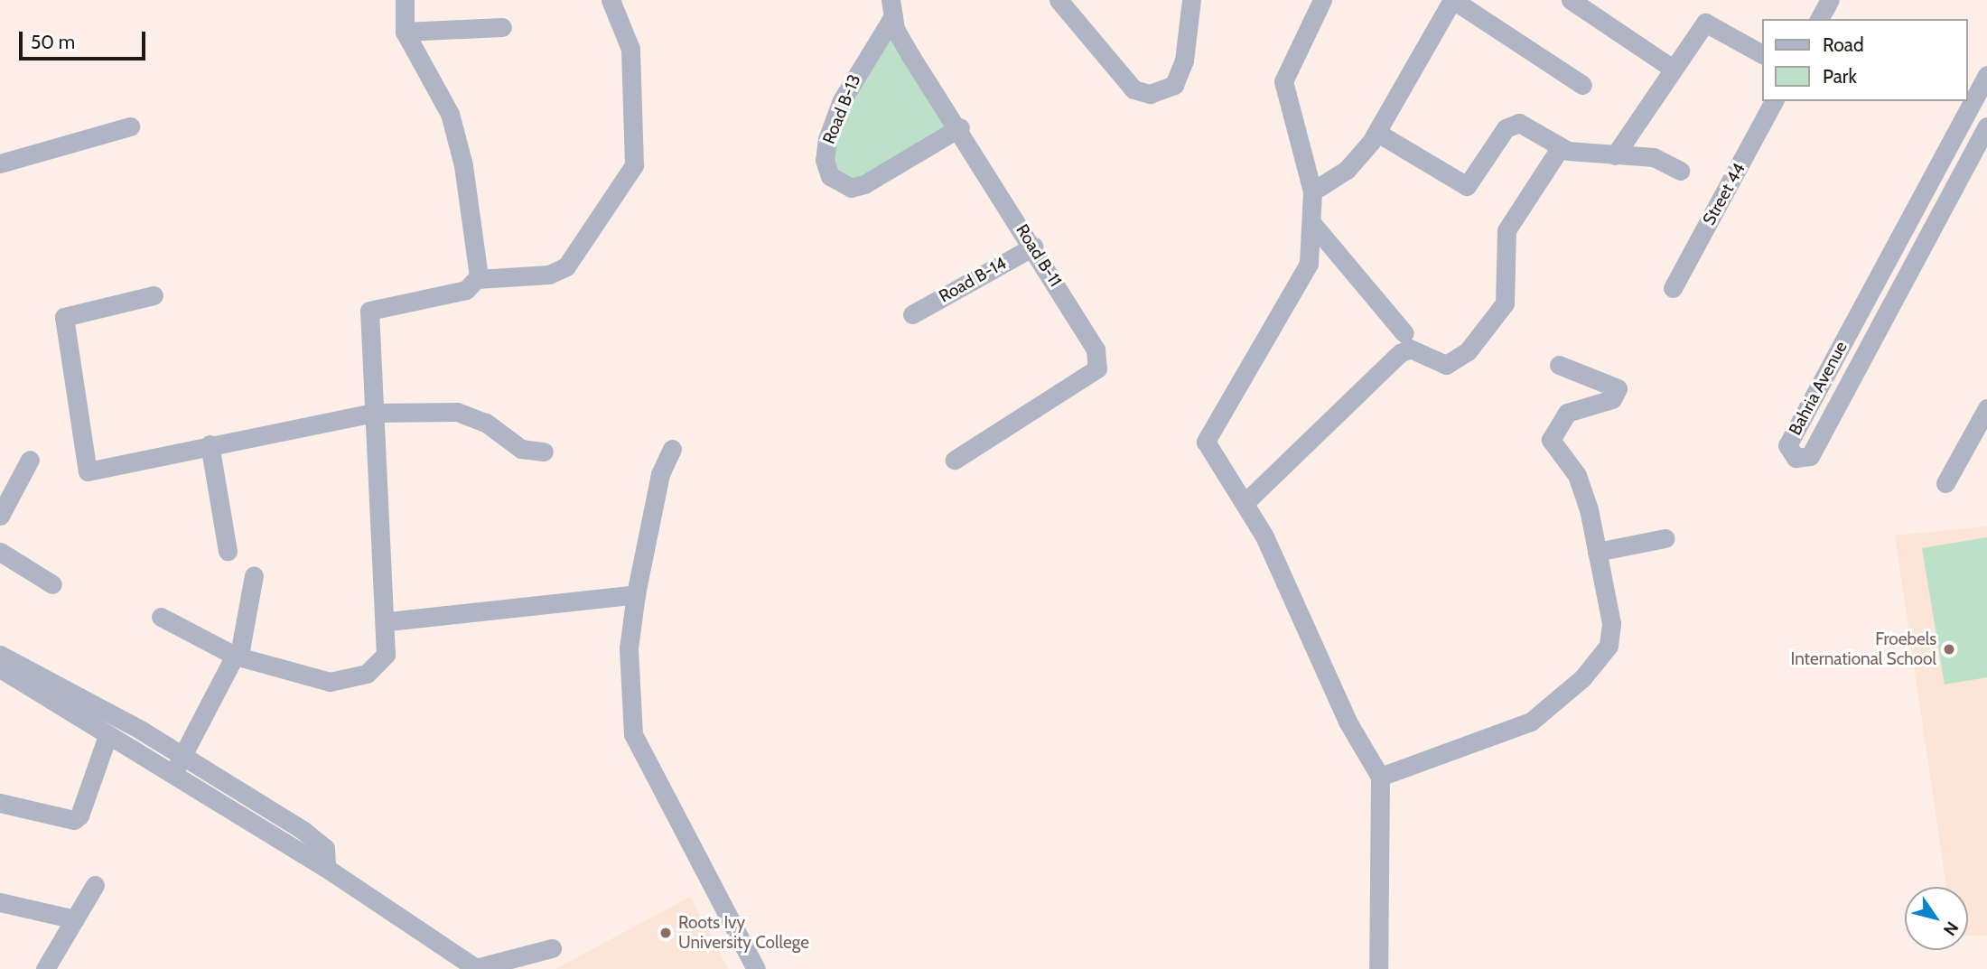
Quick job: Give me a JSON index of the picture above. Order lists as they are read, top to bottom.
{
  "streets": {
    "street": [
      "Road B-13",
      "Street 44",
      "Road B-11",
      "Road B-14",
      "Bahria Avenue"
    ]
  },
  "crossings": [
    ["Road B-13", "Road B-11"],
    ["Road B-11", "Road B-14"]
  ],
  "places": ["Froebels International School", "Roots Ivy University College"],
  "legend": ["Road", "Park"],
  "scale_bar": "50 m",
  "north": "bottom right"
}
